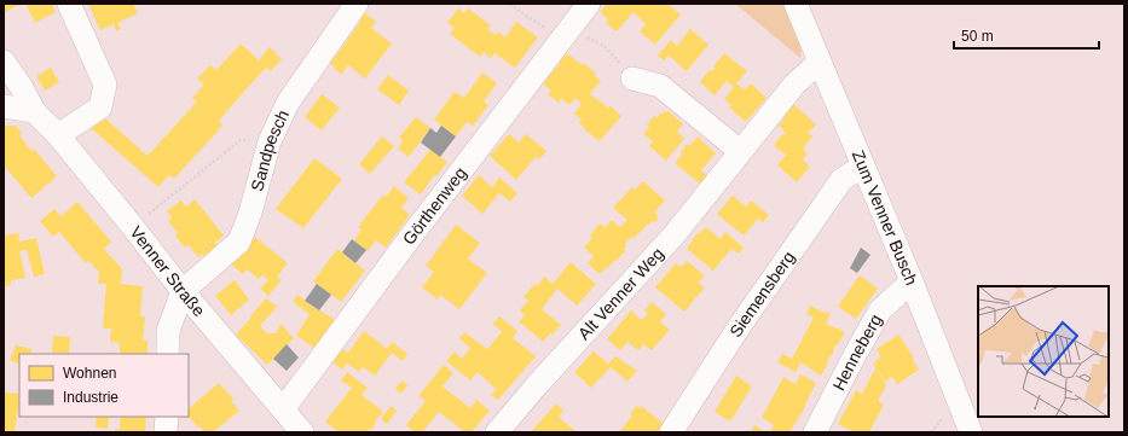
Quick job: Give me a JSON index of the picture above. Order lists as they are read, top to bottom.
{
  "streets": {
    "street": [
      "Sandpesch",
      "Görthenweg",
      "Zum Venner Busch",
      "Venner Straße",
      "Alt Venner Weg",
      "Siemensberg",
      "Henneberg"
    ]
  },
  "crossings": [
    ["Sandpesch", "Venner Straße"],
    ["Görthenweg", "Venner Straße"],
    ["Zum Venner Busch", "Alt Venner Weg"],
    ["Zum Venner Busch", "Siemensberg"],
    ["Zum Venner Busch", "Henneberg"]
  ],
  "legend": ["Wohnen", "Industrie"],
  "scale_bar": "50 m"
}
